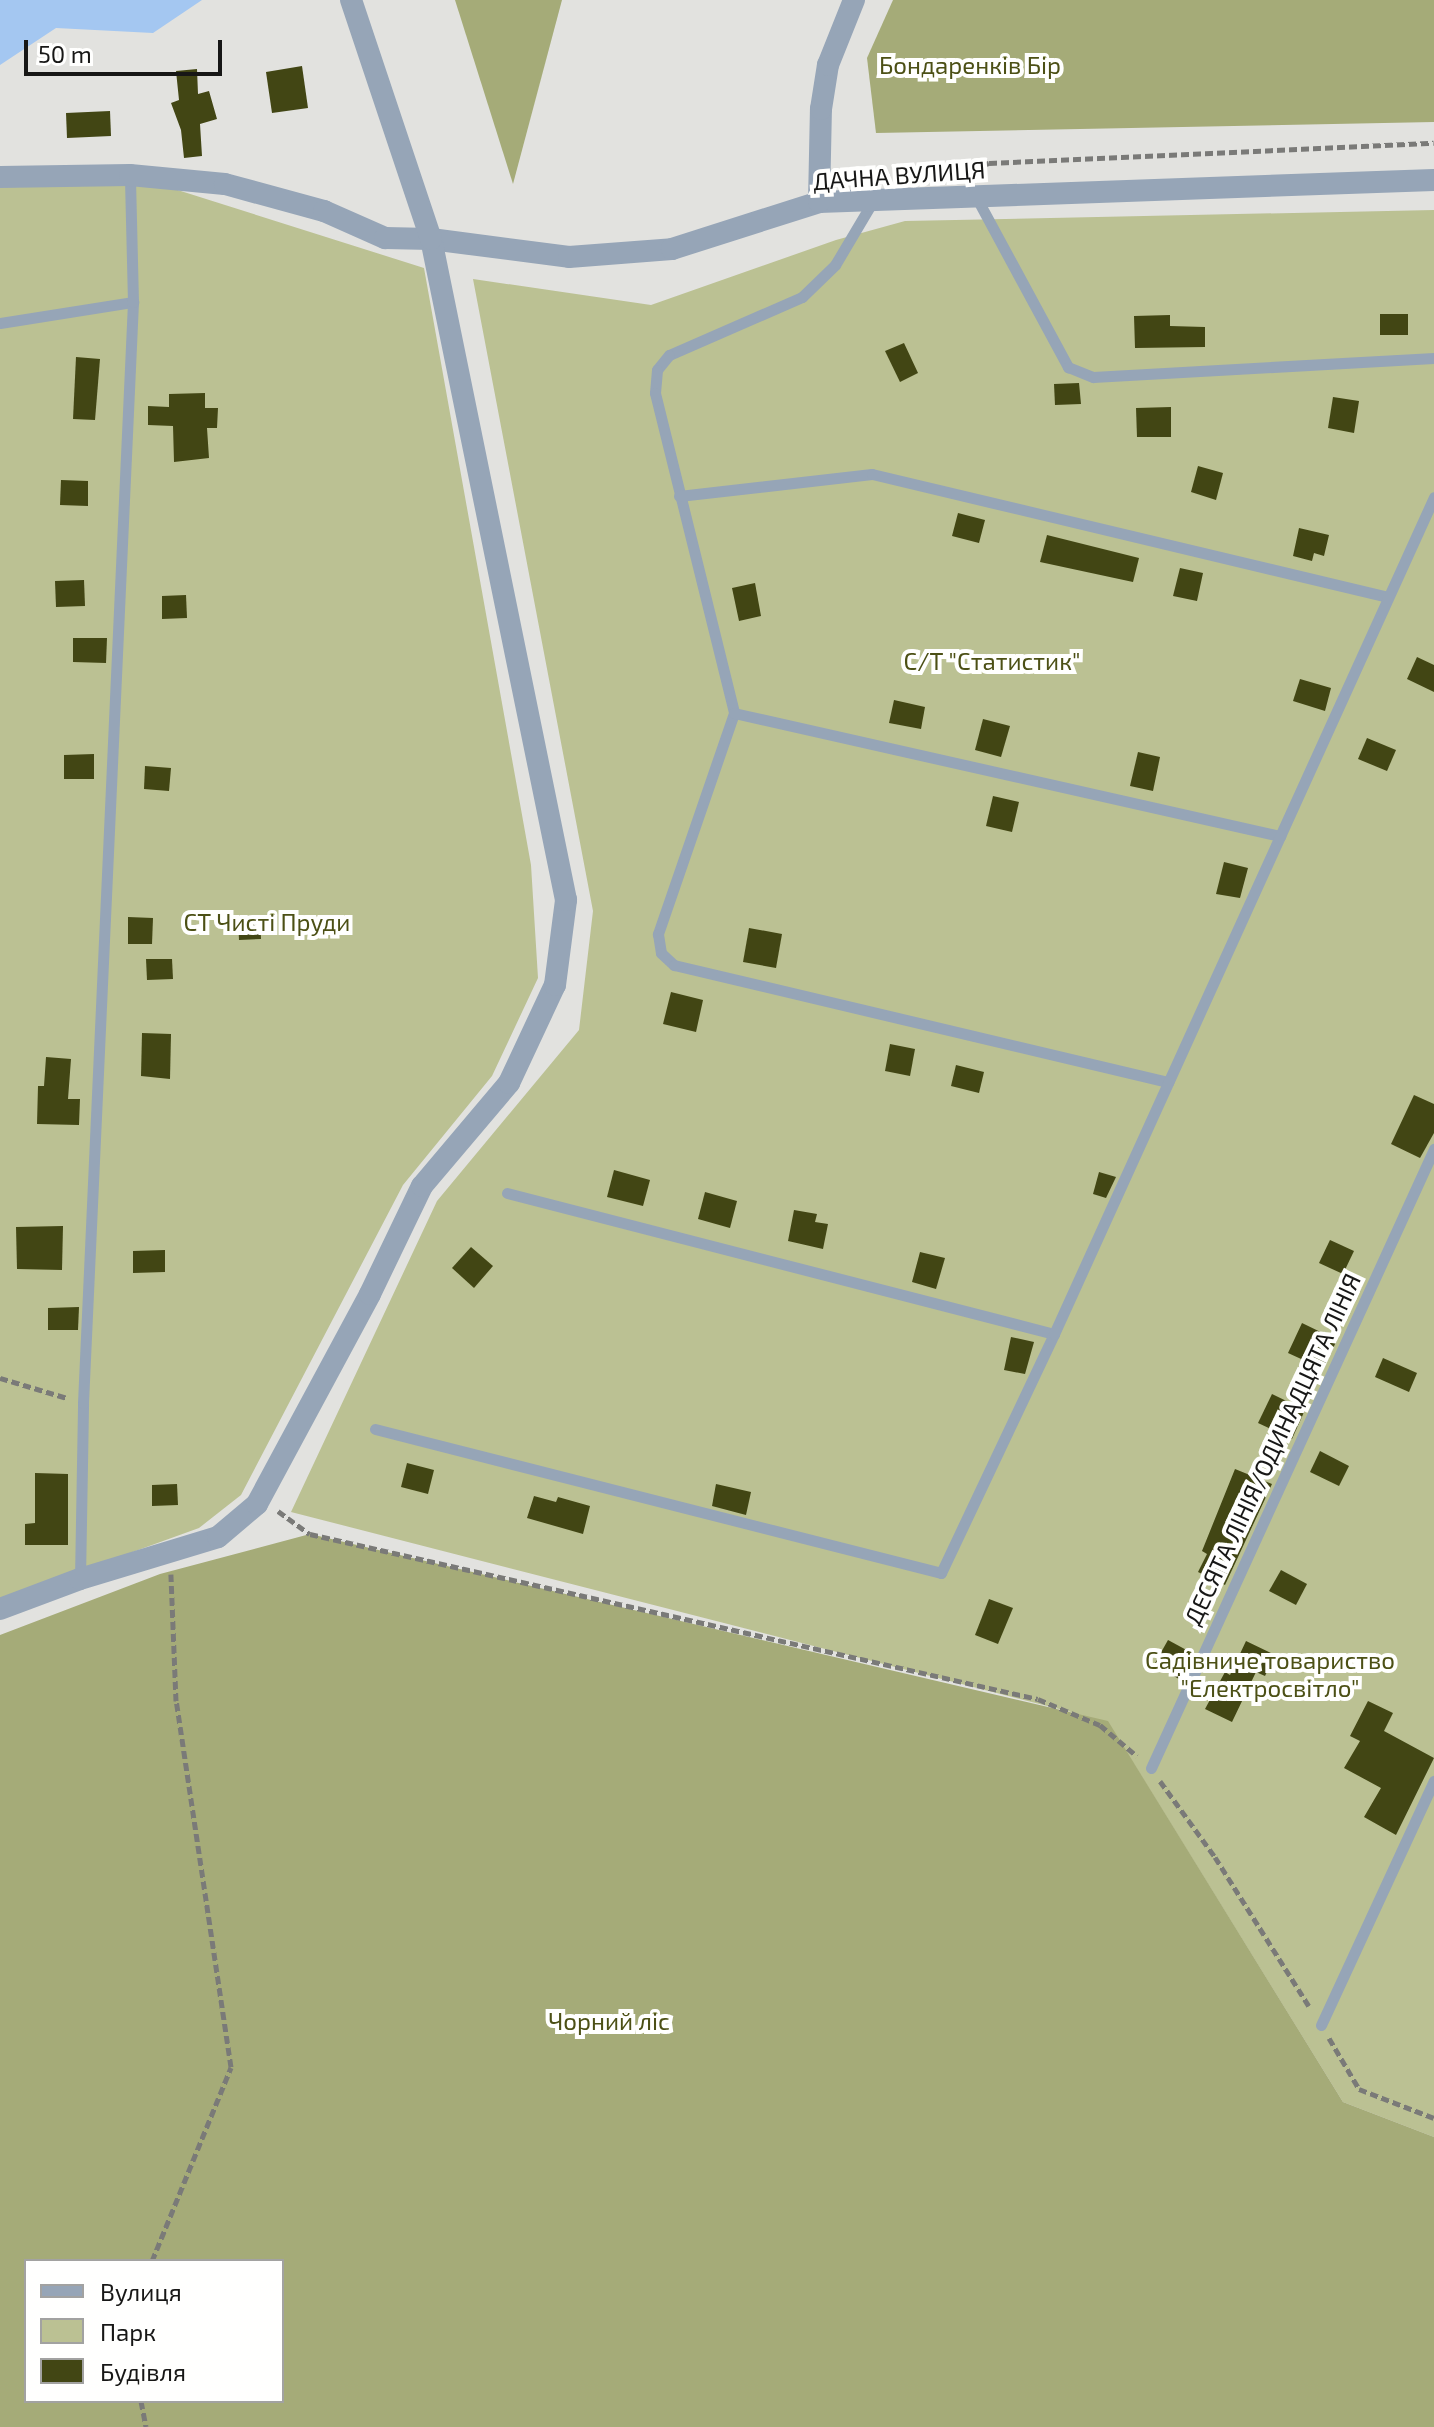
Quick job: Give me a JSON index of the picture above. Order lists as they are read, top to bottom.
{
  "streets": {
    "street": ["ДАЧНА ВУЛИЦЯ"],
    "lane": ["ДЕСЯТА ЛІНІЯ/ОДИНАДЦЯТА ЛІНІЯ"]
  },
  "parks": [
    "Бондаренків Бір",
    "С/Т \"Статистик\"",
    "СТ Чисті Пруди",
    "Садівниче товариство \"Електросвітло\"",
    "Чорний ліс"
  ],
  "legend": ["Вулиця", "Парк", "Будівля"],
  "scale_bar": "50 m"
}
